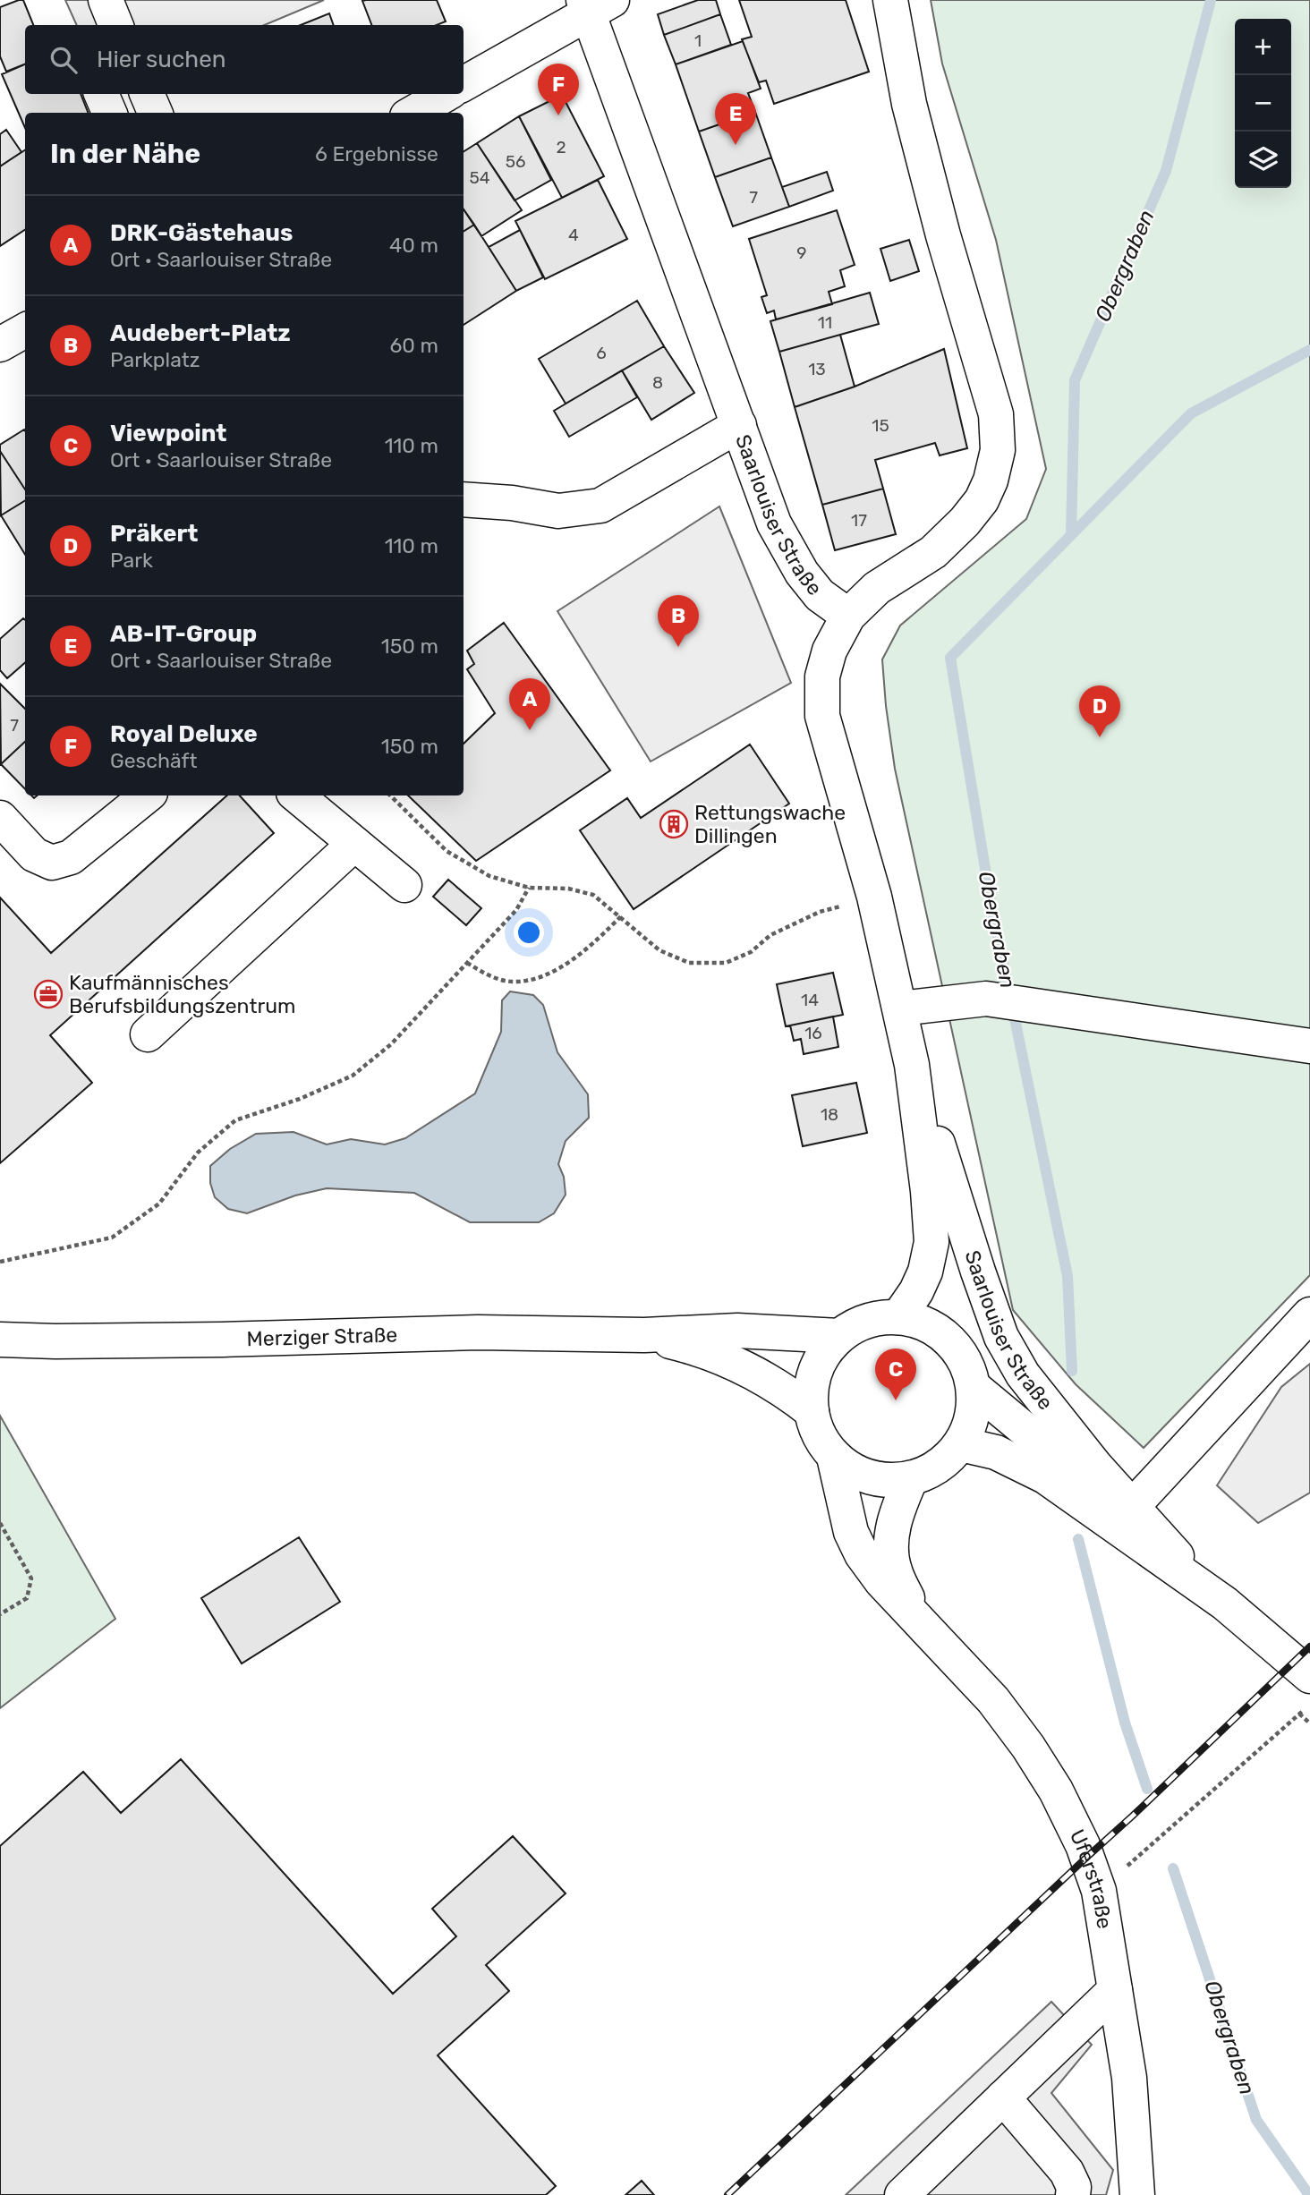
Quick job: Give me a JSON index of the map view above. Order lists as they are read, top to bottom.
{
  "streets": {
    "main road": ["Saarlouiser Straße", "Merziger Straße", "Uferstraße"]
  },
  "crossings": [
    ["Saarlouiser Straße", "Merziger Straße"],
    ["Saarlouiser Straße", "Uferstraße"],
    ["Merziger Straße", "Uferstraße"]
  ],
  "water": ["Obergraben"],
  "places": {
    "building": ["Rettungswache Dillingen"],
    "office": ["Kaufmännisches Berufsbildungszentrum"]
  },
  "house_numbers": [
    "1",
    "2",
    "56",
    "54",
    "7",
    "4",
    "9",
    "11",
    "6",
    "13",
    "8",
    "15",
    "17",
    "7",
    "14",
    "16",
    "18"
  ],
  "page": {
    "map_buttons": ["+", "−"],
    "search": "Hier suchen",
    "pins": [
      "F",
      "E",
      "B",
      "A",
      "D",
      "C"
    ],
    "heading": ["In der Nähe", "6 Ergebnisse"],
    "list": [
      {
        "mark": "A",
        "name": "DRK-Gästehaus",
        "note": "Ort · Saarlouiser Straße",
        "value": "40 m"
      },
      {
        "mark": "B",
        "name": "Audebert-Platz",
        "note": "Parkplatz",
        "value": "60 m"
      },
      {
        "mark": "C",
        "name": "Viewpoint",
        "note": "Ort · Saarlouiser Straße",
        "value": "110 m"
      },
      {
        "mark": "D",
        "name": "Präkert",
        "note": "Park",
        "value": "110 m"
      },
      {
        "mark": "E",
        "name": "AB-IT-Group",
        "note": "Ort · Saarlouiser Straße",
        "value": "150 m"
      },
      {
        "mark": "F",
        "name": "Royal Deluxe",
        "note": "Geschäft",
        "value": "150 m"
      }
    ]
  }
}
